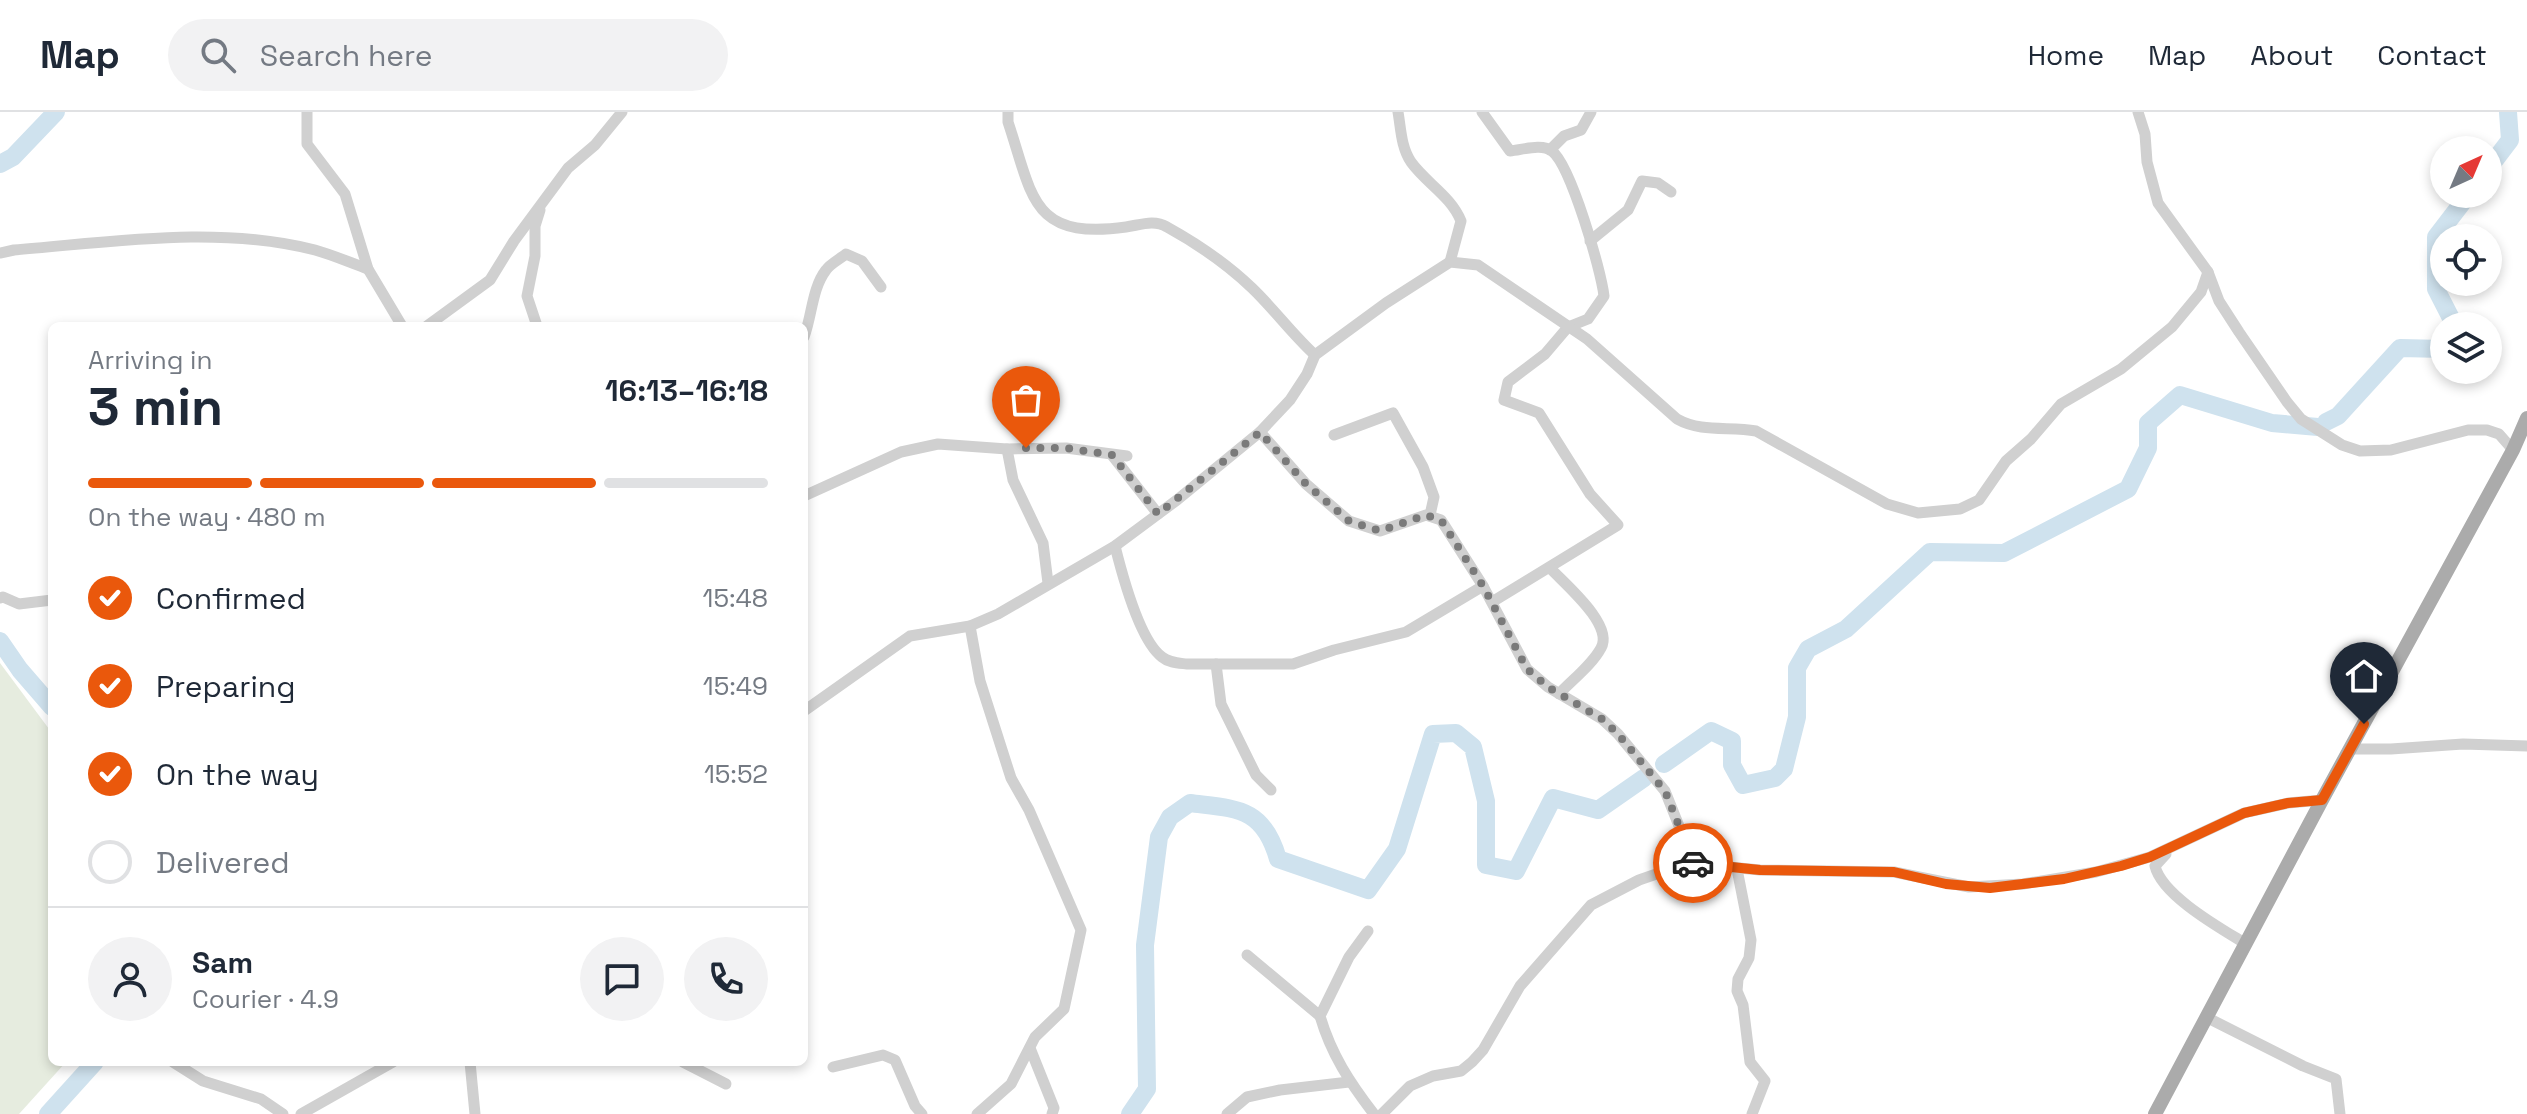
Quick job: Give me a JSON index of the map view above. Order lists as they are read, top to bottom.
{
  "north": "top right",
  "page": {
    "header": "Map",
    "search": "Search here",
    "nav": [
      "Home",
      "Map",
      "About",
      "Contact"
    ],
    "heading": ["3 min", "Arriving in", "16:13–16:18"],
    "panel": ["Sam", "Courier · 4.9"],
    "bar": "On the way · 480 m",
    "list": [
      ["Confirmed", "15:48"],
      ["Preparing", "15:49"],
      ["On the way", "15:52"],
      "Delivered"
    ]
  }
}
